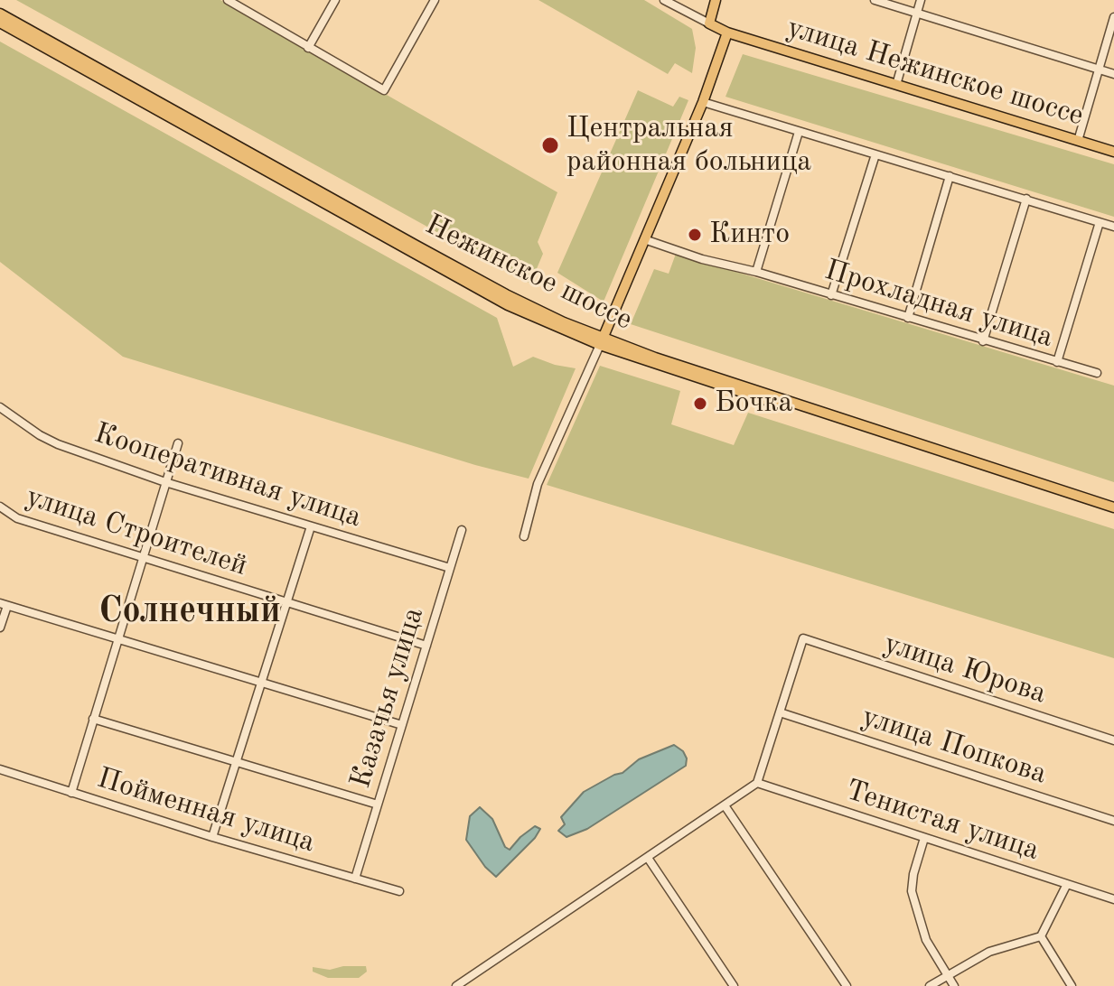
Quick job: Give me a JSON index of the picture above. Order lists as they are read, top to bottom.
{
  "streets": {
    "main road": ["улица Нежинское шоссе", "Нежинское шоссе"],
    "street": [
      "Прохладная улица",
      "Кооперативная улица",
      "улица Строителей",
      "улица Юрова",
      "Казачья улица",
      "улица Попкова",
      "Пойменная улица",
      "Тенистая улица"
    ]
  },
  "crossings": [
    ["Кооперативная улица", "Казачья улица"],
    ["улица Строителей", "Казачья улица"],
    ["улица Юрова", "улица Попкова"],
    ["Казачья улица", "Пойменная улица"]
  ],
  "districts": ["Солнечный"],
  "places": ["Центральная районная больница", "Кинто", "Бочка"]
}
